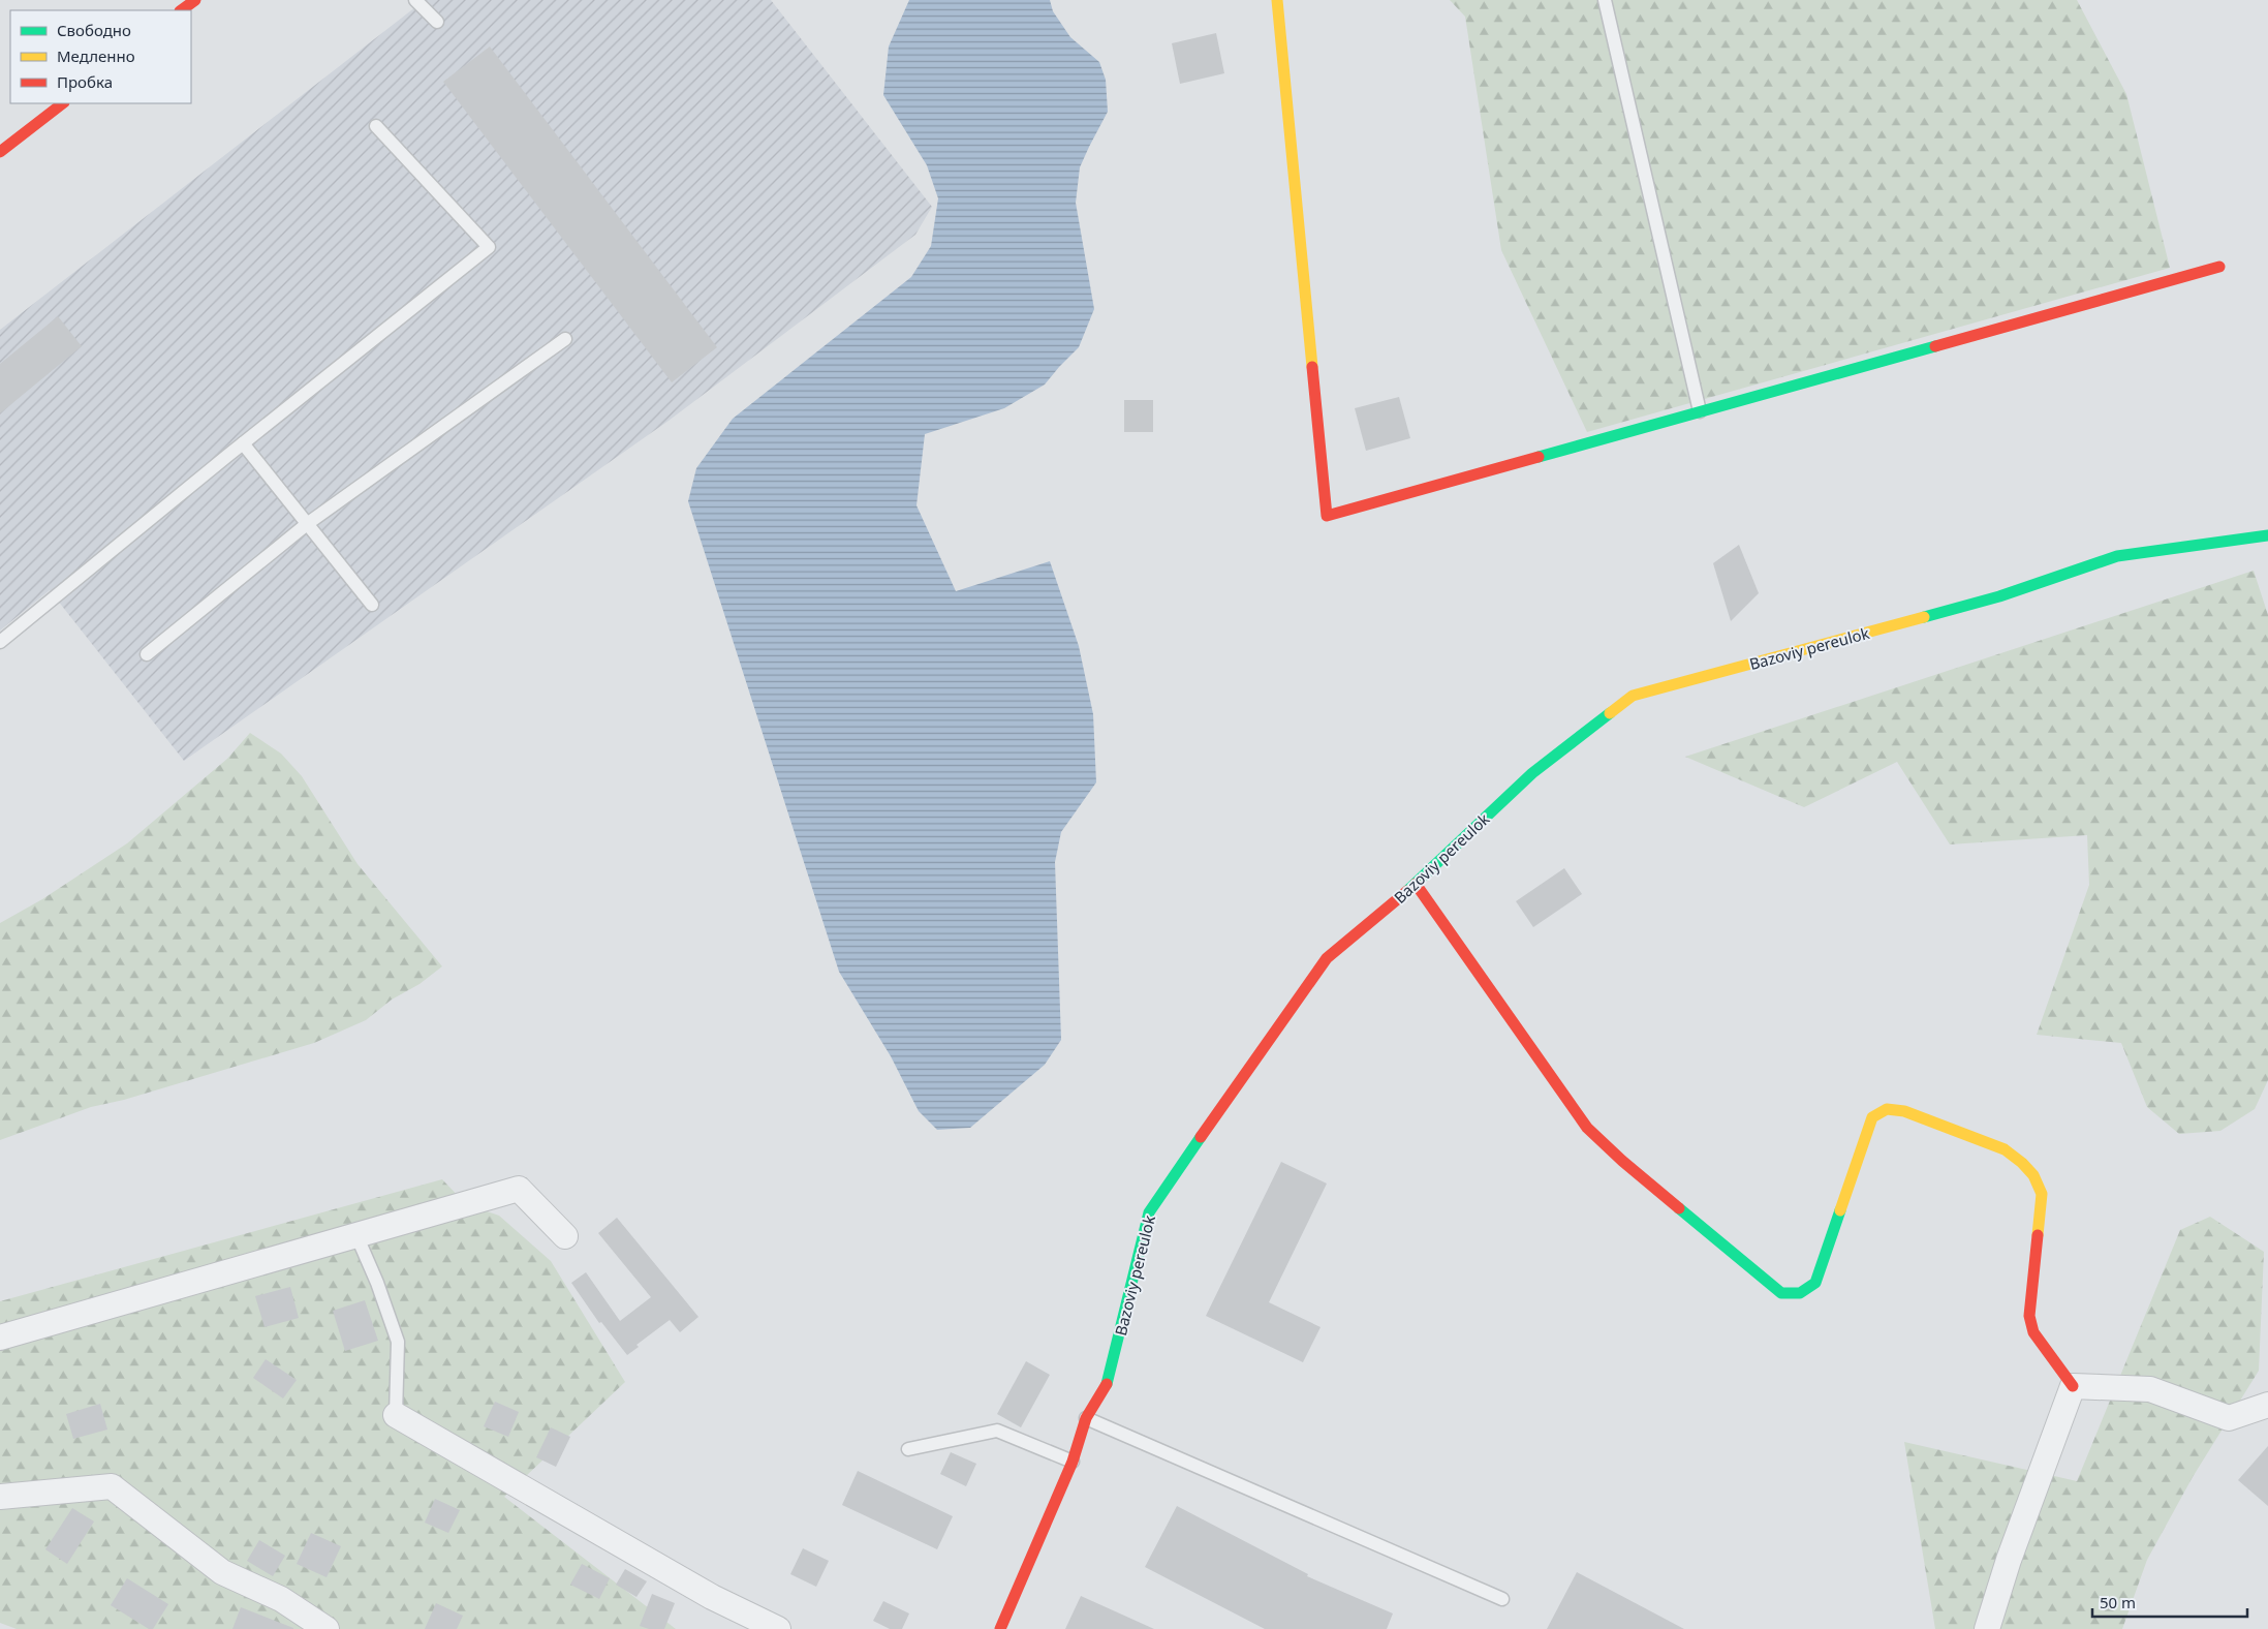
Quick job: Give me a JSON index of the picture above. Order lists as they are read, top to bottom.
{
  "streets": {
    "street": ["Bazoviy pereulok"]
  },
  "legend": ["Свободно", "Медленно", "Пробка"],
  "scale_bar": "50 m"
}
